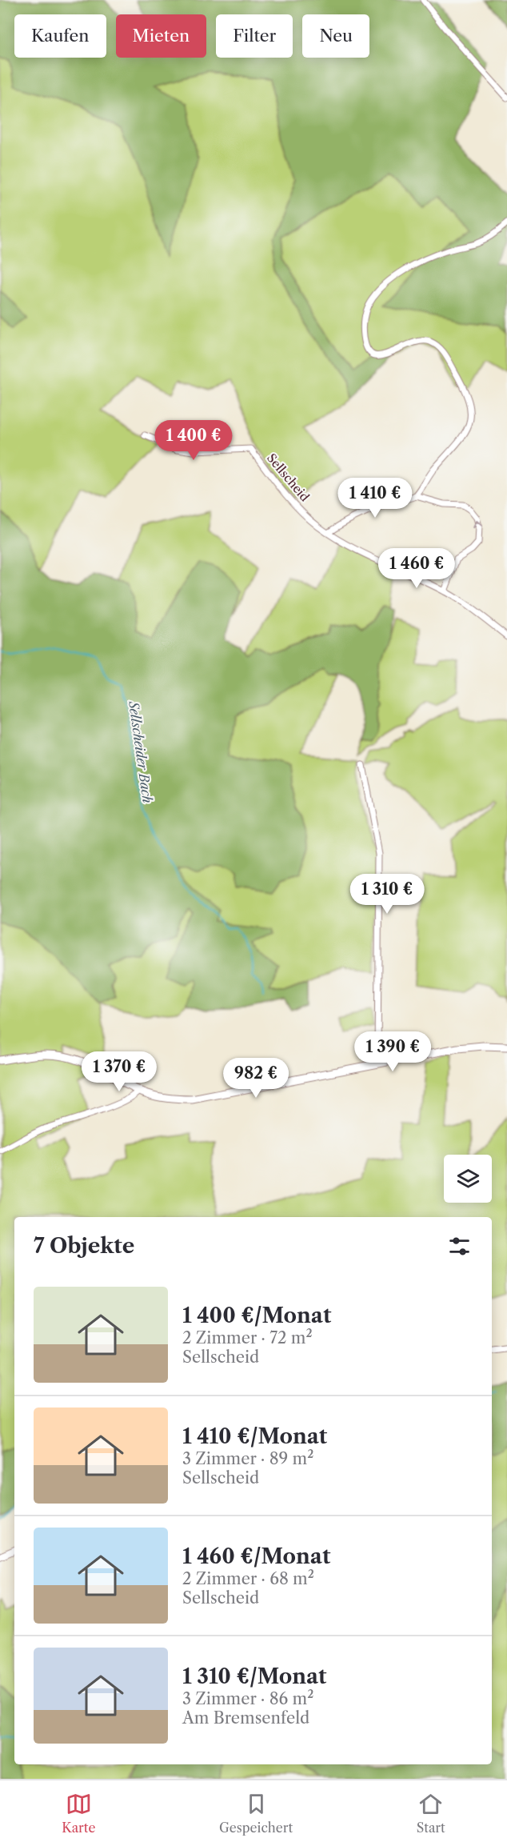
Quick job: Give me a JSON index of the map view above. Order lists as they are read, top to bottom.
{
  "streets": {
    "street": ["Sellscheid"]
  },
  "water": ["Sellscheider Bach"],
  "page": {
    "chip": [
      "Kaufen",
      "Mieten",
      "Filter",
      "Neu"
    ],
    "price": [
      "1 400 €",
      "1 410 €",
      "1 460 €",
      "1 310 €",
      "1 390 €",
      "1 370 €",
      "982 €"
    ],
    "heading": "7 Objekte",
    "list": [
      {
        "name": "1 400 €/Monat",
        "note": "2 Zimmer · 72 m² · Sellscheid"
      },
      {
        "name": "1 410 €/Monat",
        "note": "3 Zimmer · 89 m² · Sellscheid"
      },
      {
        "name": "1 460 €/Monat",
        "note": "2 Zimmer · 68 m² · Sellscheid"
      },
      {
        "name": "1 310 €/Monat",
        "note": "3 Zimmer · 86 m² · Am Bremsenfeld"
      }
    ],
    "tabs": ["Karte", "Gespeichert", "Start"]
  }
}
